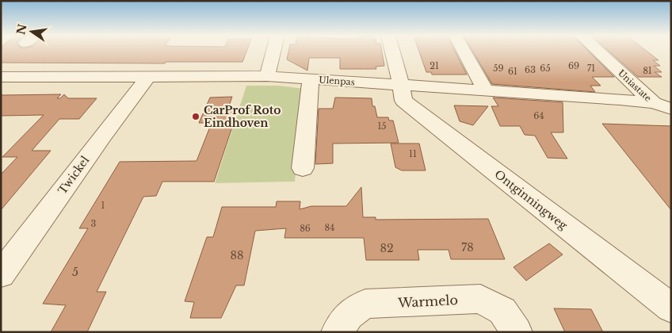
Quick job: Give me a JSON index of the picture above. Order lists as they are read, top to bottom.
{
  "streets": {
    "street": [
      "Ulenpas",
      "Uniastate",
      "Twickel",
      "Ontginningweg",
      "Warmelo"
    ]
  },
  "crossings": [
    ["Ulenpas", "Uniastate"],
    ["Ulenpas", "Twickel"],
    ["Ulenpas", "Ontginningweg"]
  ],
  "places": ["CarProf Roto Eindhoven"],
  "house_numbers": [
    "21",
    "69",
    "59",
    "65",
    "71",
    "63",
    "81",
    "61",
    "64",
    "15",
    "11",
    "1",
    "3",
    "84",
    "86",
    "78",
    "82",
    "88",
    "5"
  ],
  "north": "left"
}
